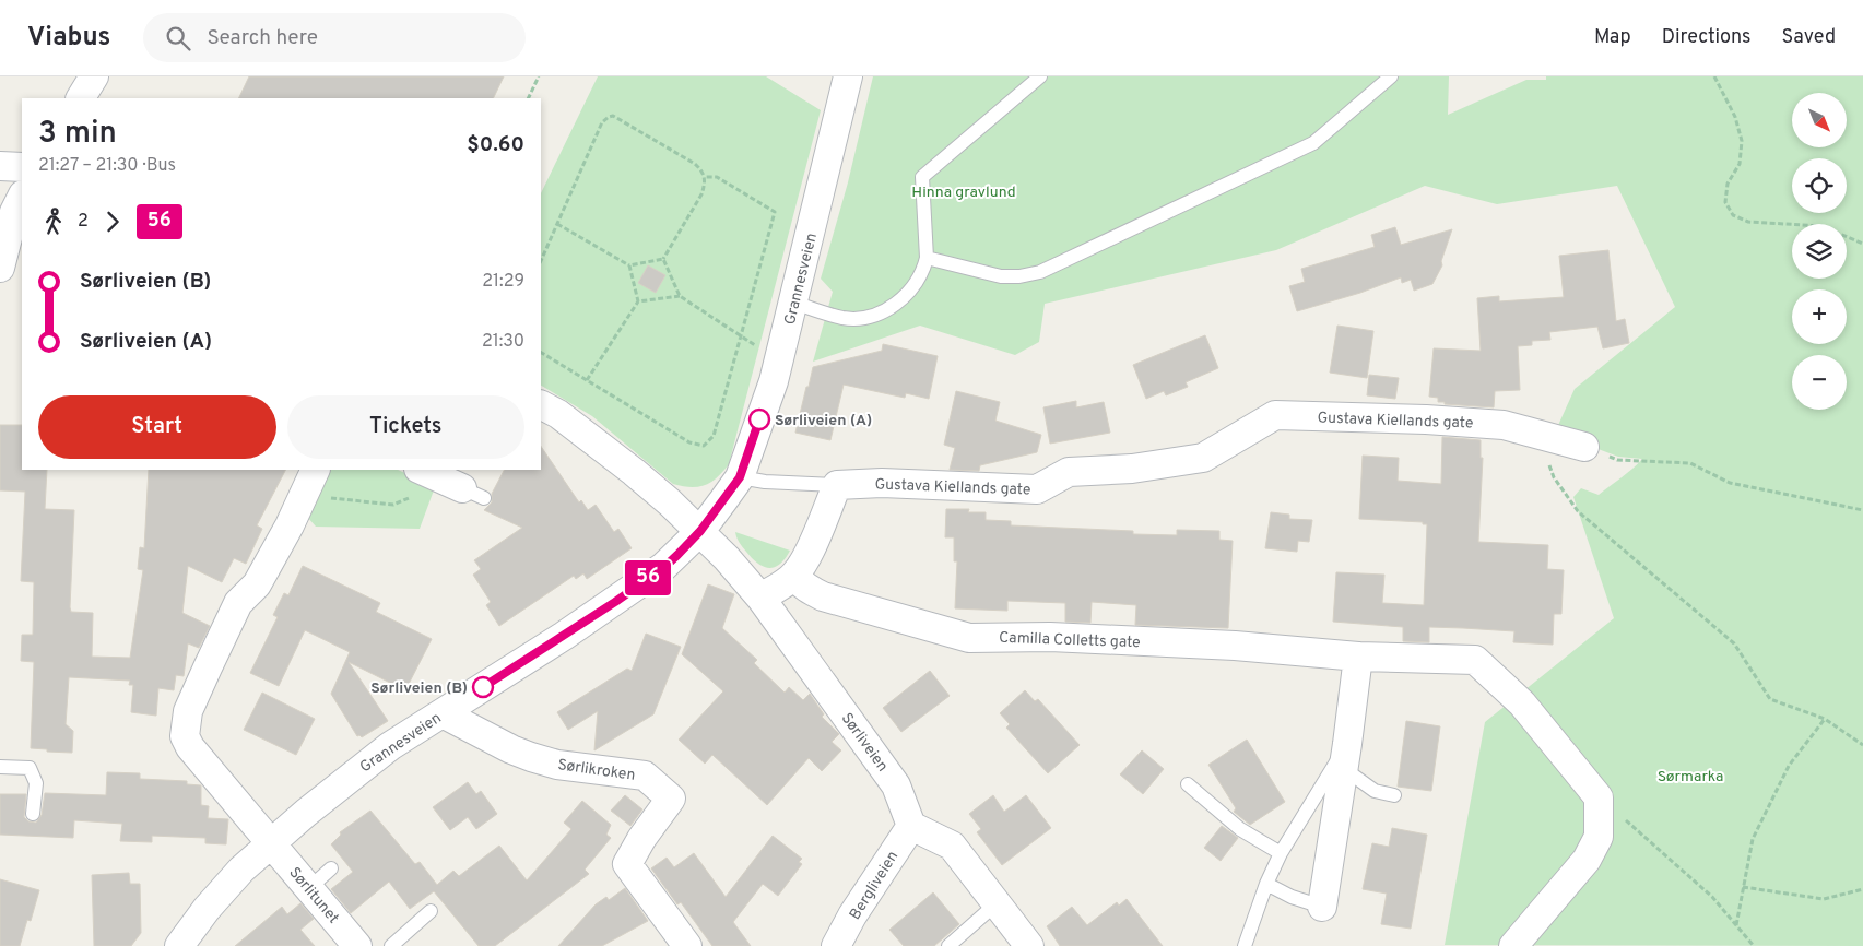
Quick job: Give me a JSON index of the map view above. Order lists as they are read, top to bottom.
{
  "streets": {
    "street": [
      "Grannesveien",
      "Gustava Kiellands gate",
      "Camilla Colletts gate",
      "Sørliveien",
      "Sørlikroken",
      "Bergliveien",
      "Sørlitunet"
    ]
  },
  "crossings": [
    ["Grannesveien", "Sørliveien"],
    ["Grannesveien", "Sørlikroken"],
    ["Grannesveien", "Sørlitunet"],
    ["Sørliveien", "Bergliveien"]
  ],
  "parks": ["Hinna gravlund", "Sørmarka"],
  "places": ["Sørliveien (A)", "Sørliveien (B)"],
  "lines": ["bus line 56"],
  "north": "bottom right",
  "page": {
    "header": "Viabus",
    "search": "Search here",
    "nav": ["Map", "Directions", "Saved"],
    "on_map": "56",
    "map_buttons": ["+", "−"],
    "heading": ["3 min", "21:27 – 21:30 · Bus", "$0.60"],
    "legs": ["2", "56"],
    "list": [
      {
        "name": "Sørliveien (B)",
        "value": "21:29"
      },
      {
        "name": "Sørliveien (A)",
        "value": "21:30"
      }
    ],
    "buttons": ["Start", "Tickets"]
  }
}
